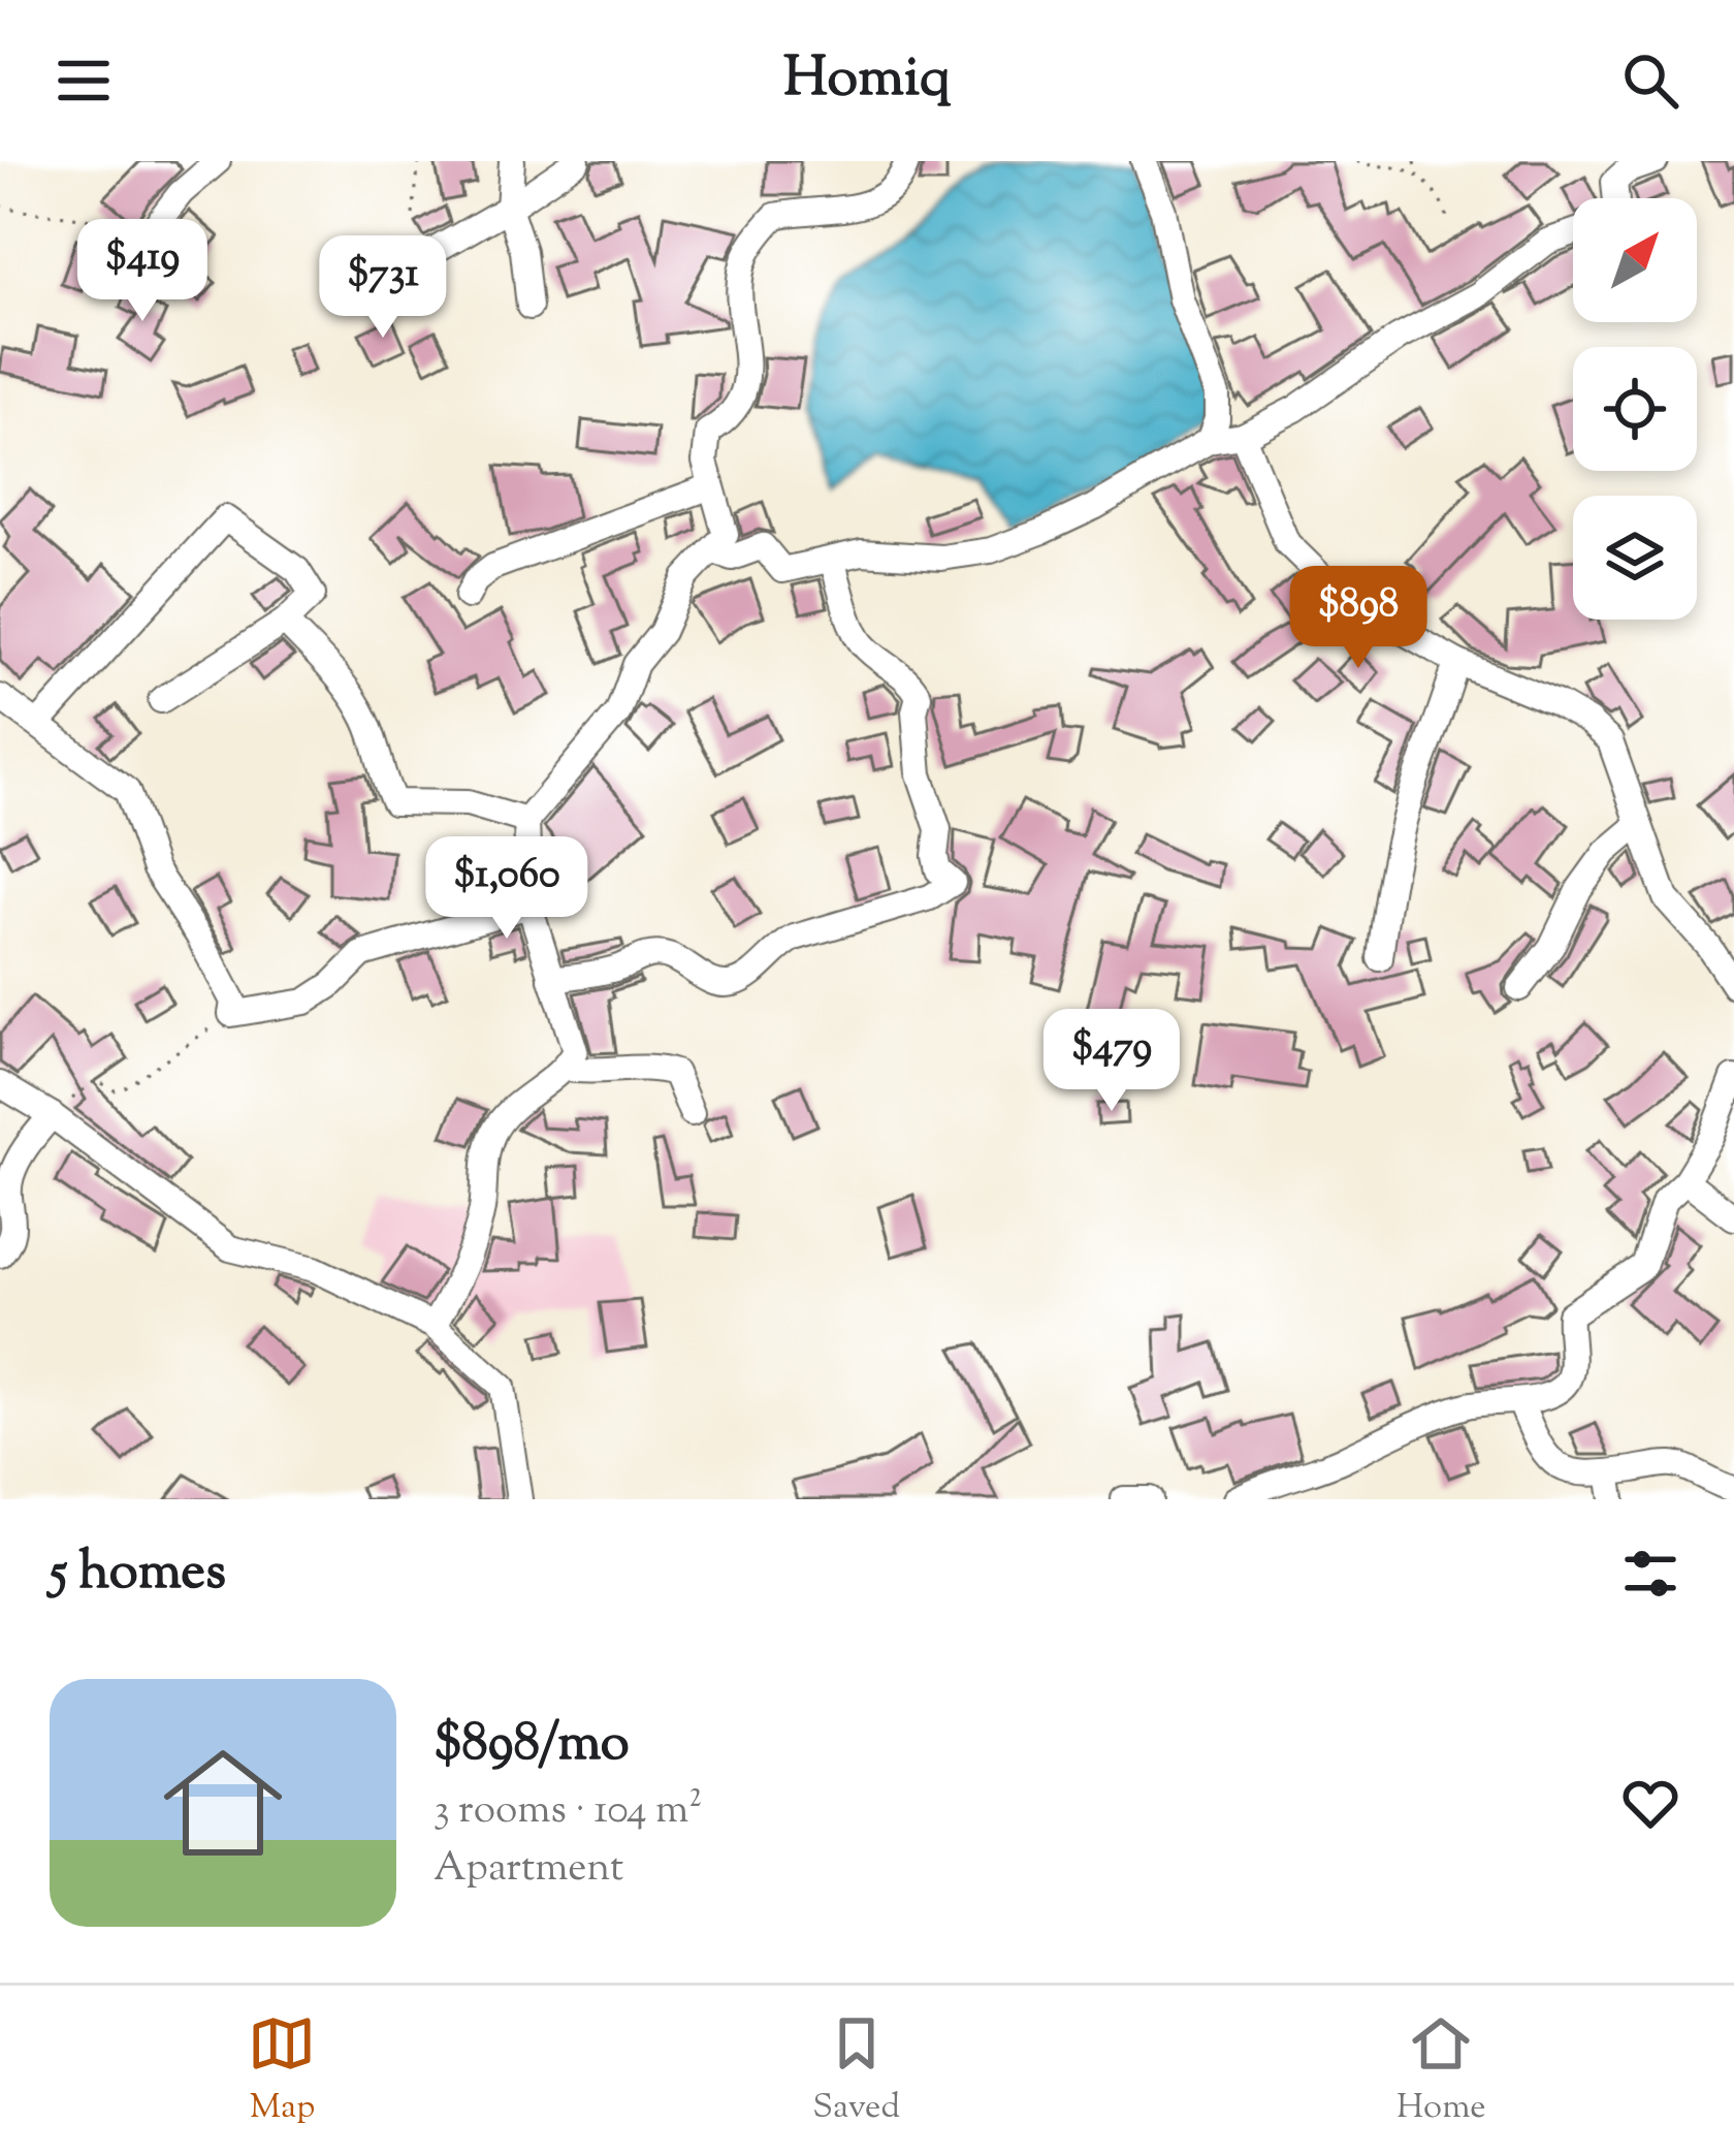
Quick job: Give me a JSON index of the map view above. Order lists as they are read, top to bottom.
{
  "north": "top right",
  "page": {
    "header": "Homiq",
    "price": [
      "$419",
      "$731",
      "$898",
      "$1,060",
      "$479"
    ],
    "heading": "5 homes",
    "list": [
      {
        "name": "$898/mo",
        "note": "3 rooms · 104 m² · Apartment"
      }
    ],
    "tabs": ["Map", "Saved", "Home"]
  }
}
